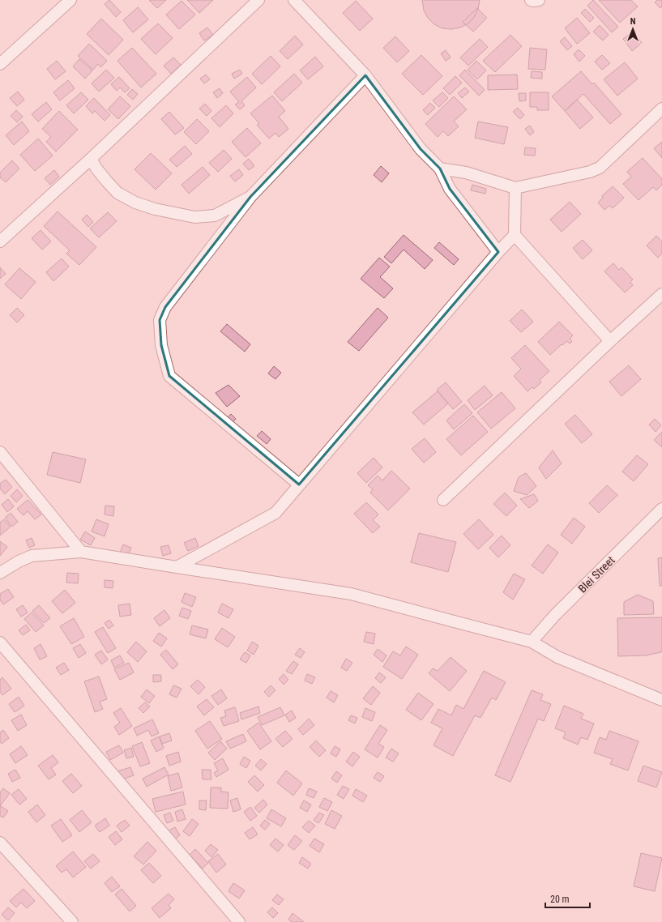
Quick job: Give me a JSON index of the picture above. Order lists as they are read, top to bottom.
{
  "streets": {
    "street": ["Blei Street"]
  },
  "scale_bar": "20 m",
  "north": "top"
}
